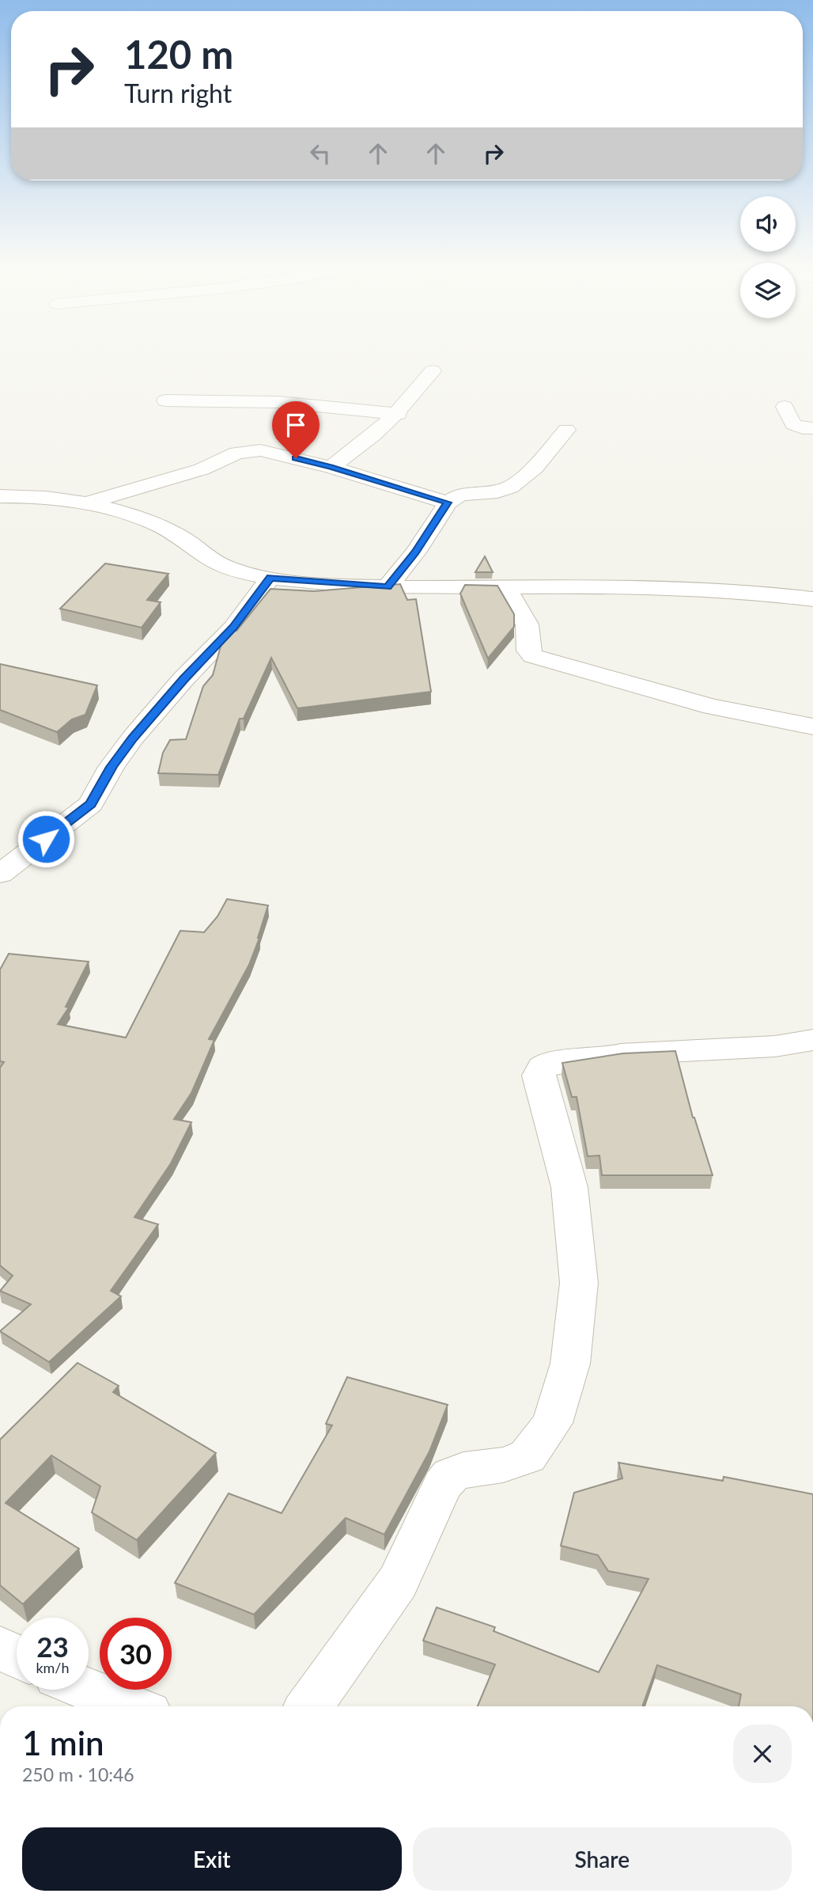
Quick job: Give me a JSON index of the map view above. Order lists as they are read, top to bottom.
{
  "page": {
    "turn": ["120 m", "Turn right"],
    "speed": "23 km/h",
    "limit": "30",
    "heading": ["1 min", "250 m · 10:46"],
    "buttons": ["Exit", "Share"]
  }
}
